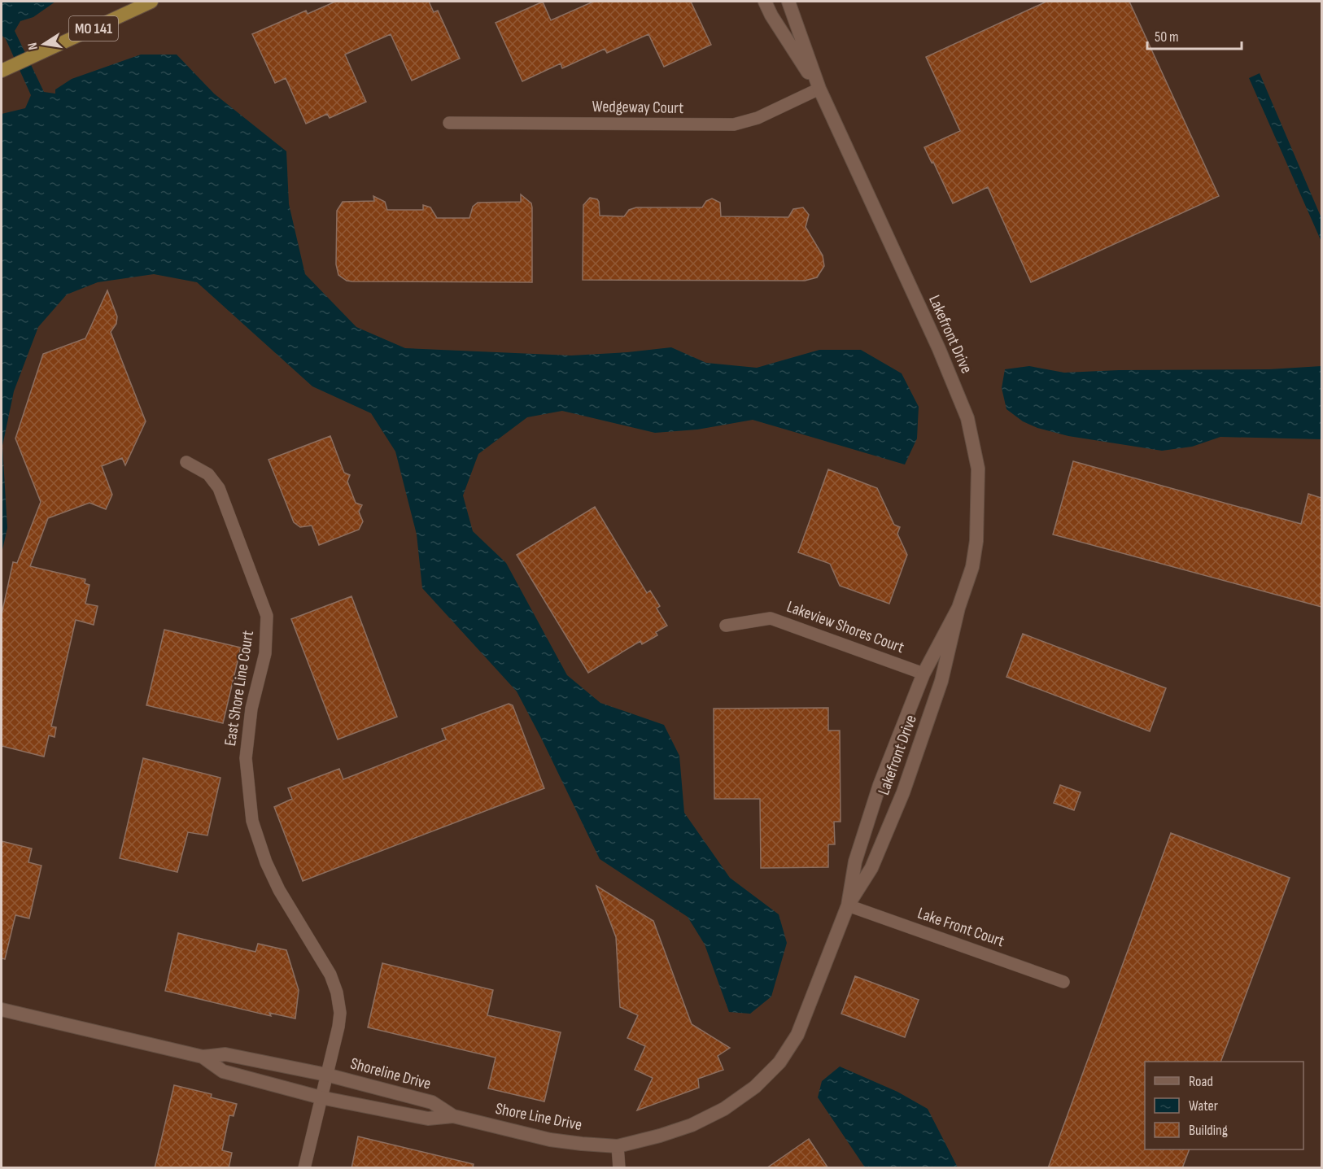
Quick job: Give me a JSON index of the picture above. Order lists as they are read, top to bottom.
{
  "streets": {
    "highway": ["MO 141"],
    "street": [
      "Wedgeway Court",
      "Lakefront Drive",
      "Lakeview Shores Court",
      "East Shore Line Court",
      "Lake Front Court",
      "Shoreline Drive",
      "Shore Line Drive"
    ]
  },
  "crossings": [
    ["Wedgeway Court", "Lakefront Drive"],
    ["Lakefront Drive", "Lakeview Shores Court"],
    ["Lakefront Drive", "Lake Front Court"],
    ["Lakefront Drive", "Shore Line Drive"],
    ["East Shore Line Court", "Shoreline Drive"],
    ["Shoreline Drive", "Shore Line Drive"]
  ],
  "legend": ["Road", "Water", "Building"],
  "scale_bar": "50 m",
  "north": "left"
}
